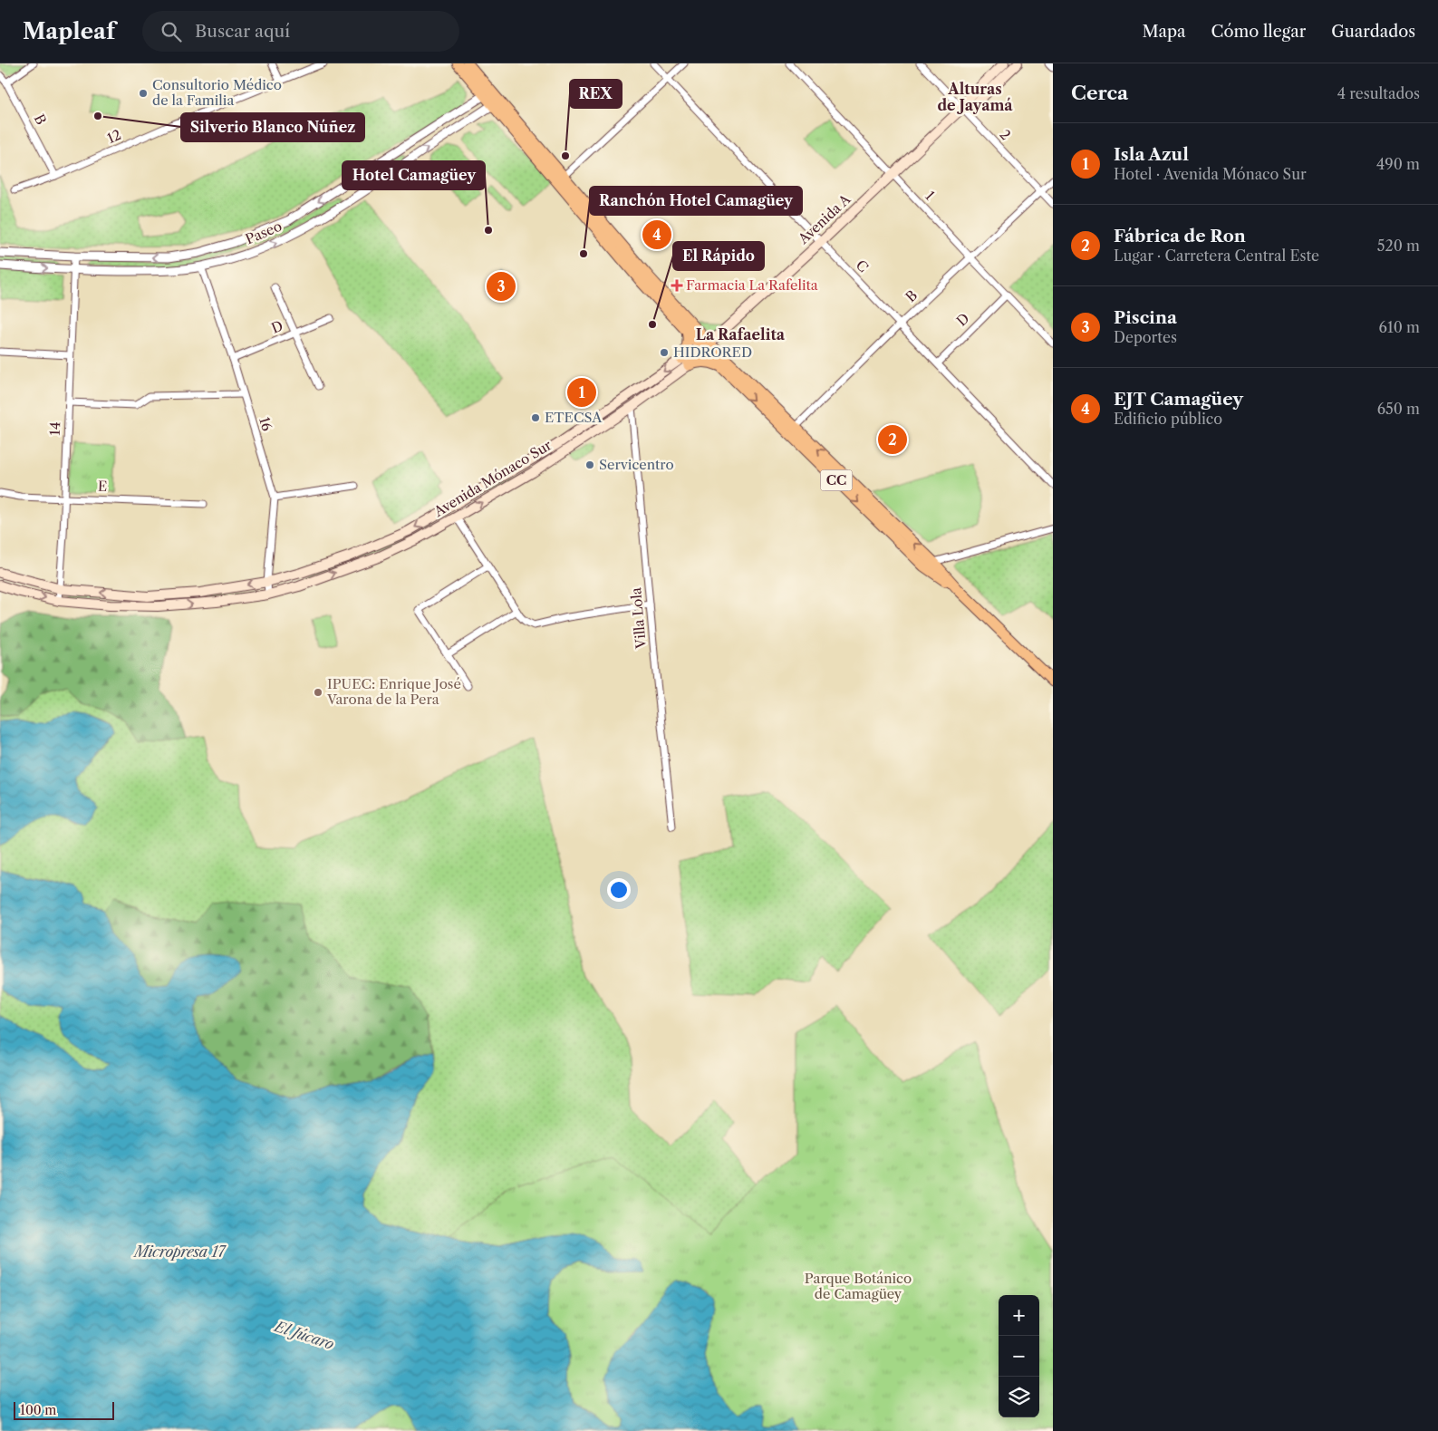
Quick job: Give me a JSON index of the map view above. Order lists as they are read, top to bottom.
{
  "streets": {
    "main road": ["Avenida A", "Avenida Mónaco Sur", "CC"],
    "street": [
      "B",
      "2",
      "12",
      "1",
      "Paseo",
      "C",
      "D",
      "16",
      "14",
      "E",
      "Villa Lola"
    ]
  },
  "crossings": [
    ["B", "2"],
    ["B", "12"],
    ["B", "1"],
    ["B", "C"],
    ["B", "CC"],
    ["2", "Avenida A"],
    ["1", "Avenida A"],
    ["1", "D"],
    ["Avenida A", "C"],
    ["Avenida A", "Avenida Mónaco Sur"],
    ["Avenida A", "CC"],
    ["Paseo", "16"],
    ["Paseo", "14"],
    ["Paseo", "CC"],
    ["C", "D"],
    ["D", "16"],
    ["16", "Avenida Mónaco Sur"],
    ["14", "Avenida Mónaco Sur"],
    ["14", "E"],
    ["Avenida Mónaco Sur", "CC"],
    ["Avenida Mónaco Sur", "Villa Lola"]
  ],
  "districts": ["Alturas de Jayamá", "La Rafaelita"],
  "water": ["Micropresa 17", "El Júcaro"],
  "parks": ["Parque Botánico de Camagüey"],
  "places": {
    "other": [
      "Consultorio Médico de la Familia",
      "Silverio Blanco Núñez",
      "REX",
      "Hotel Camagüey",
      "Ranchón Hotel Camagüey",
      "El Rápido",
      "HIDRORED",
      "ETECSA",
      "Servicentro",
      "IPUEC: Enrique José Varona de la Pera"
    ],
    "health": ["Farmacia La Rafelita"]
  },
  "scale_bar": "100 m",
  "page": {
    "header": "Mapleaf",
    "search": "Buscar aquí",
    "nav": ["Mapa", "Cómo llegar", "Guardados"],
    "heading": ["Cerca", "4 resultados"],
    "list": [
      {
        "mark": "1",
        "name": "Isla Azul",
        "note": "Hotel · Avenida Mónaco Sur",
        "value": "490 m"
      },
      {
        "mark": "2",
        "name": "Fábrica de Ron",
        "note": "Lugar · Carretera Central Este",
        "value": "520 m"
      },
      {
        "mark": "3",
        "name": "Piscina",
        "note": "Deportes",
        "value": "610 m"
      },
      {
        "mark": "4",
        "name": "EJT Camagüey",
        "note": "Edificio público",
        "value": "650 m"
      }
    ],
    "pins": [
      "4",
      "3",
      "1",
      "2"
    ],
    "map_buttons": ["+", "−"],
    "scale": "100 m"
  }
}
